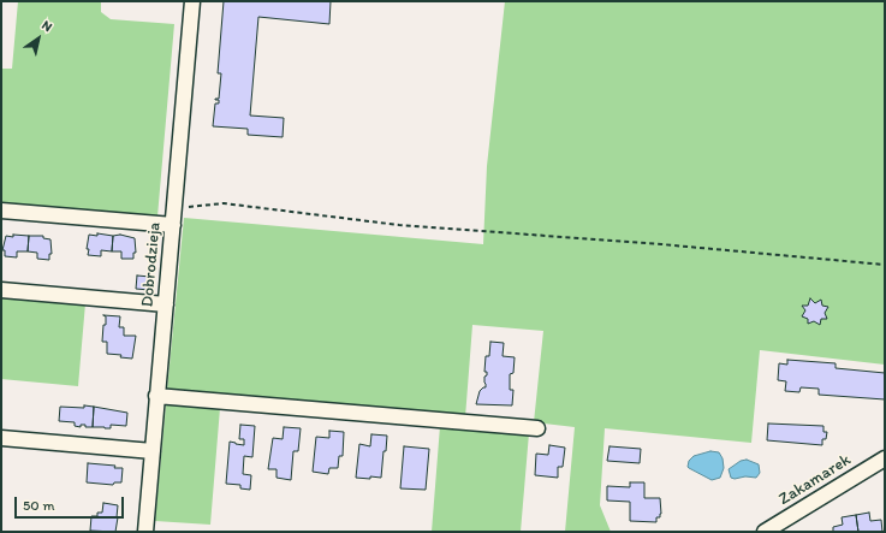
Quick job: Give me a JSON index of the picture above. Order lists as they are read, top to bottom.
{
  "streets": {
    "street": ["Dobrodzieja", "Zakamarek"]
  },
  "scale_bar": "50 m",
  "north": "top right"
}
